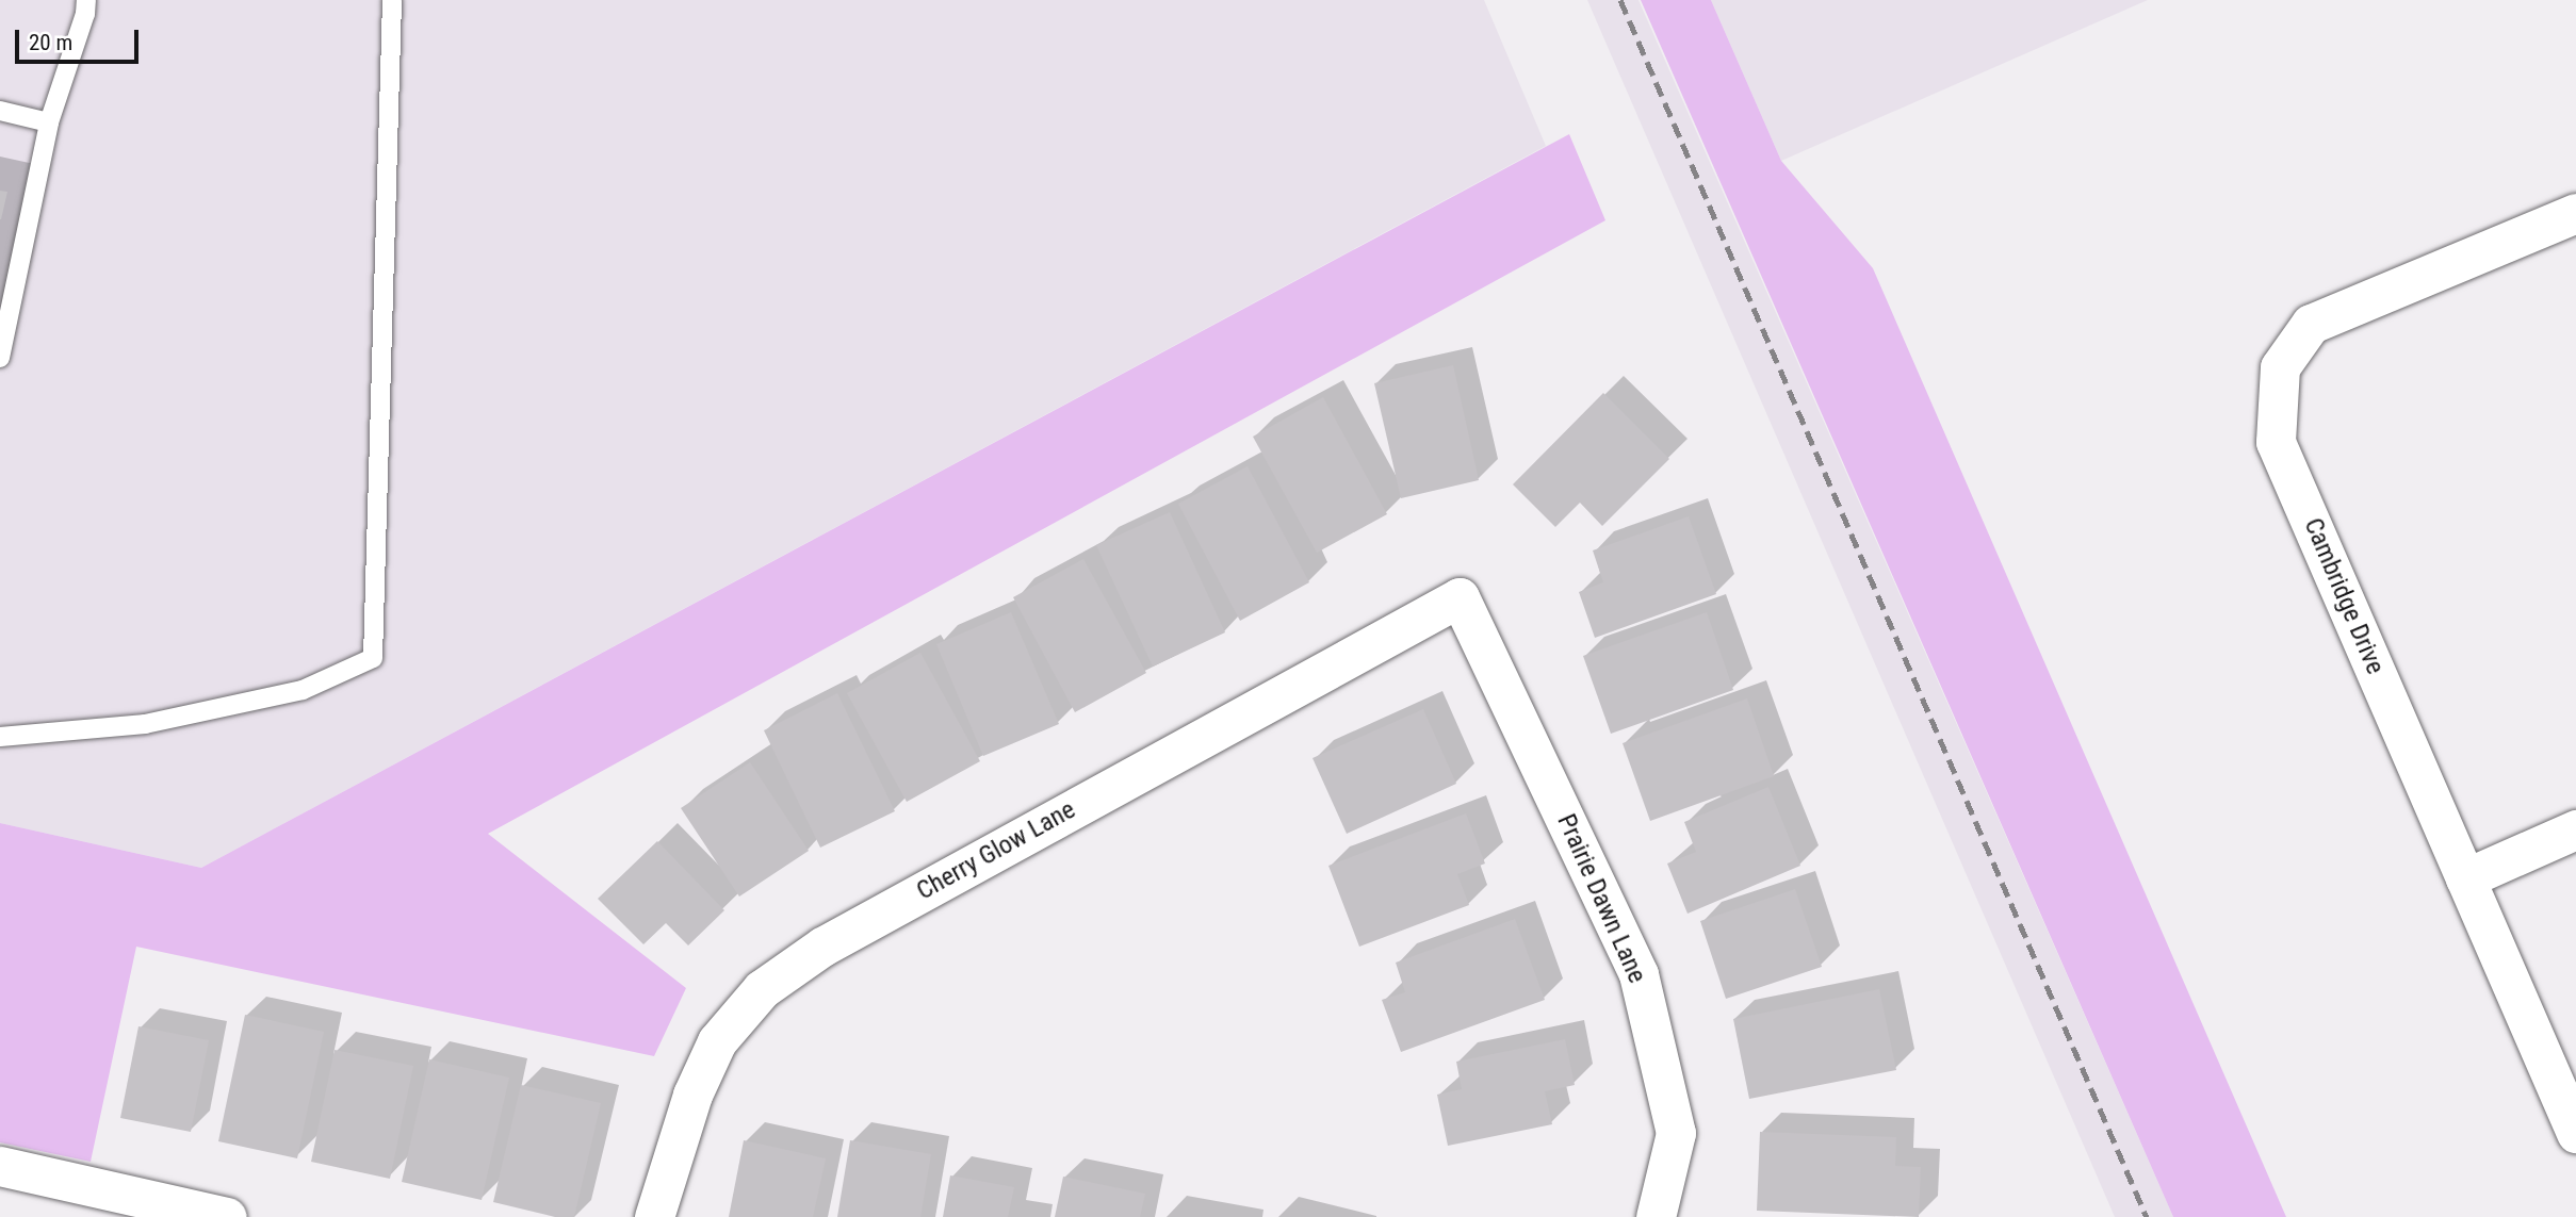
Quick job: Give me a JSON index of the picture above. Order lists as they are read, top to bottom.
{
  "streets": {
    "street": ["Cambridge Drive", "Cherry Glow Lane", "Prairie Dawn Lane"]
  },
  "crossings": [
    ["Cherry Glow Lane", "Prairie Dawn Lane"]
  ],
  "scale_bar": "20 m"
}
